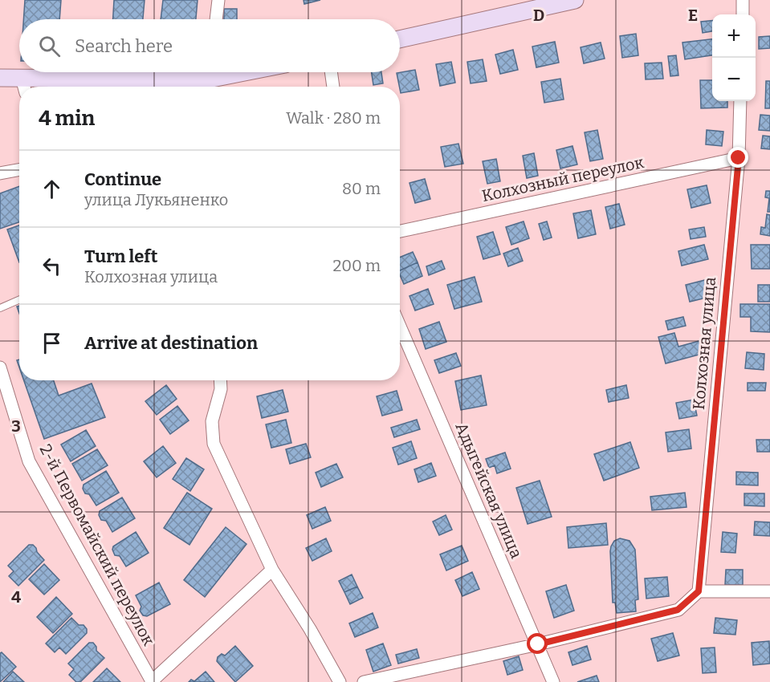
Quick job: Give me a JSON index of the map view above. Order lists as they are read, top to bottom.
{
  "streets": {
    "street": [
      "Колхозный переулок",
      "Колхозная улица",
      "Адыгейская улица",
      "2-й Первомайский переулок"
    ]
  },
  "crossings": [
    ["Колхозный переулок", "Колхозная улица"]
  ],
  "page": {
    "map_buttons": ["+", "−"],
    "search": "Search here",
    "heading": ["4 min", "Walk · 280 m"],
    "list": [
      ["Continue", "улица Лукьяненко", "80 m"],
      ["Turn left", "Колхозная улица", "200 m"],
      "Arrive at destination"
    ]
  },
  "grid": {
    "columns": ["D", "E"],
    "rows": ["3", "4"]
  }
}
